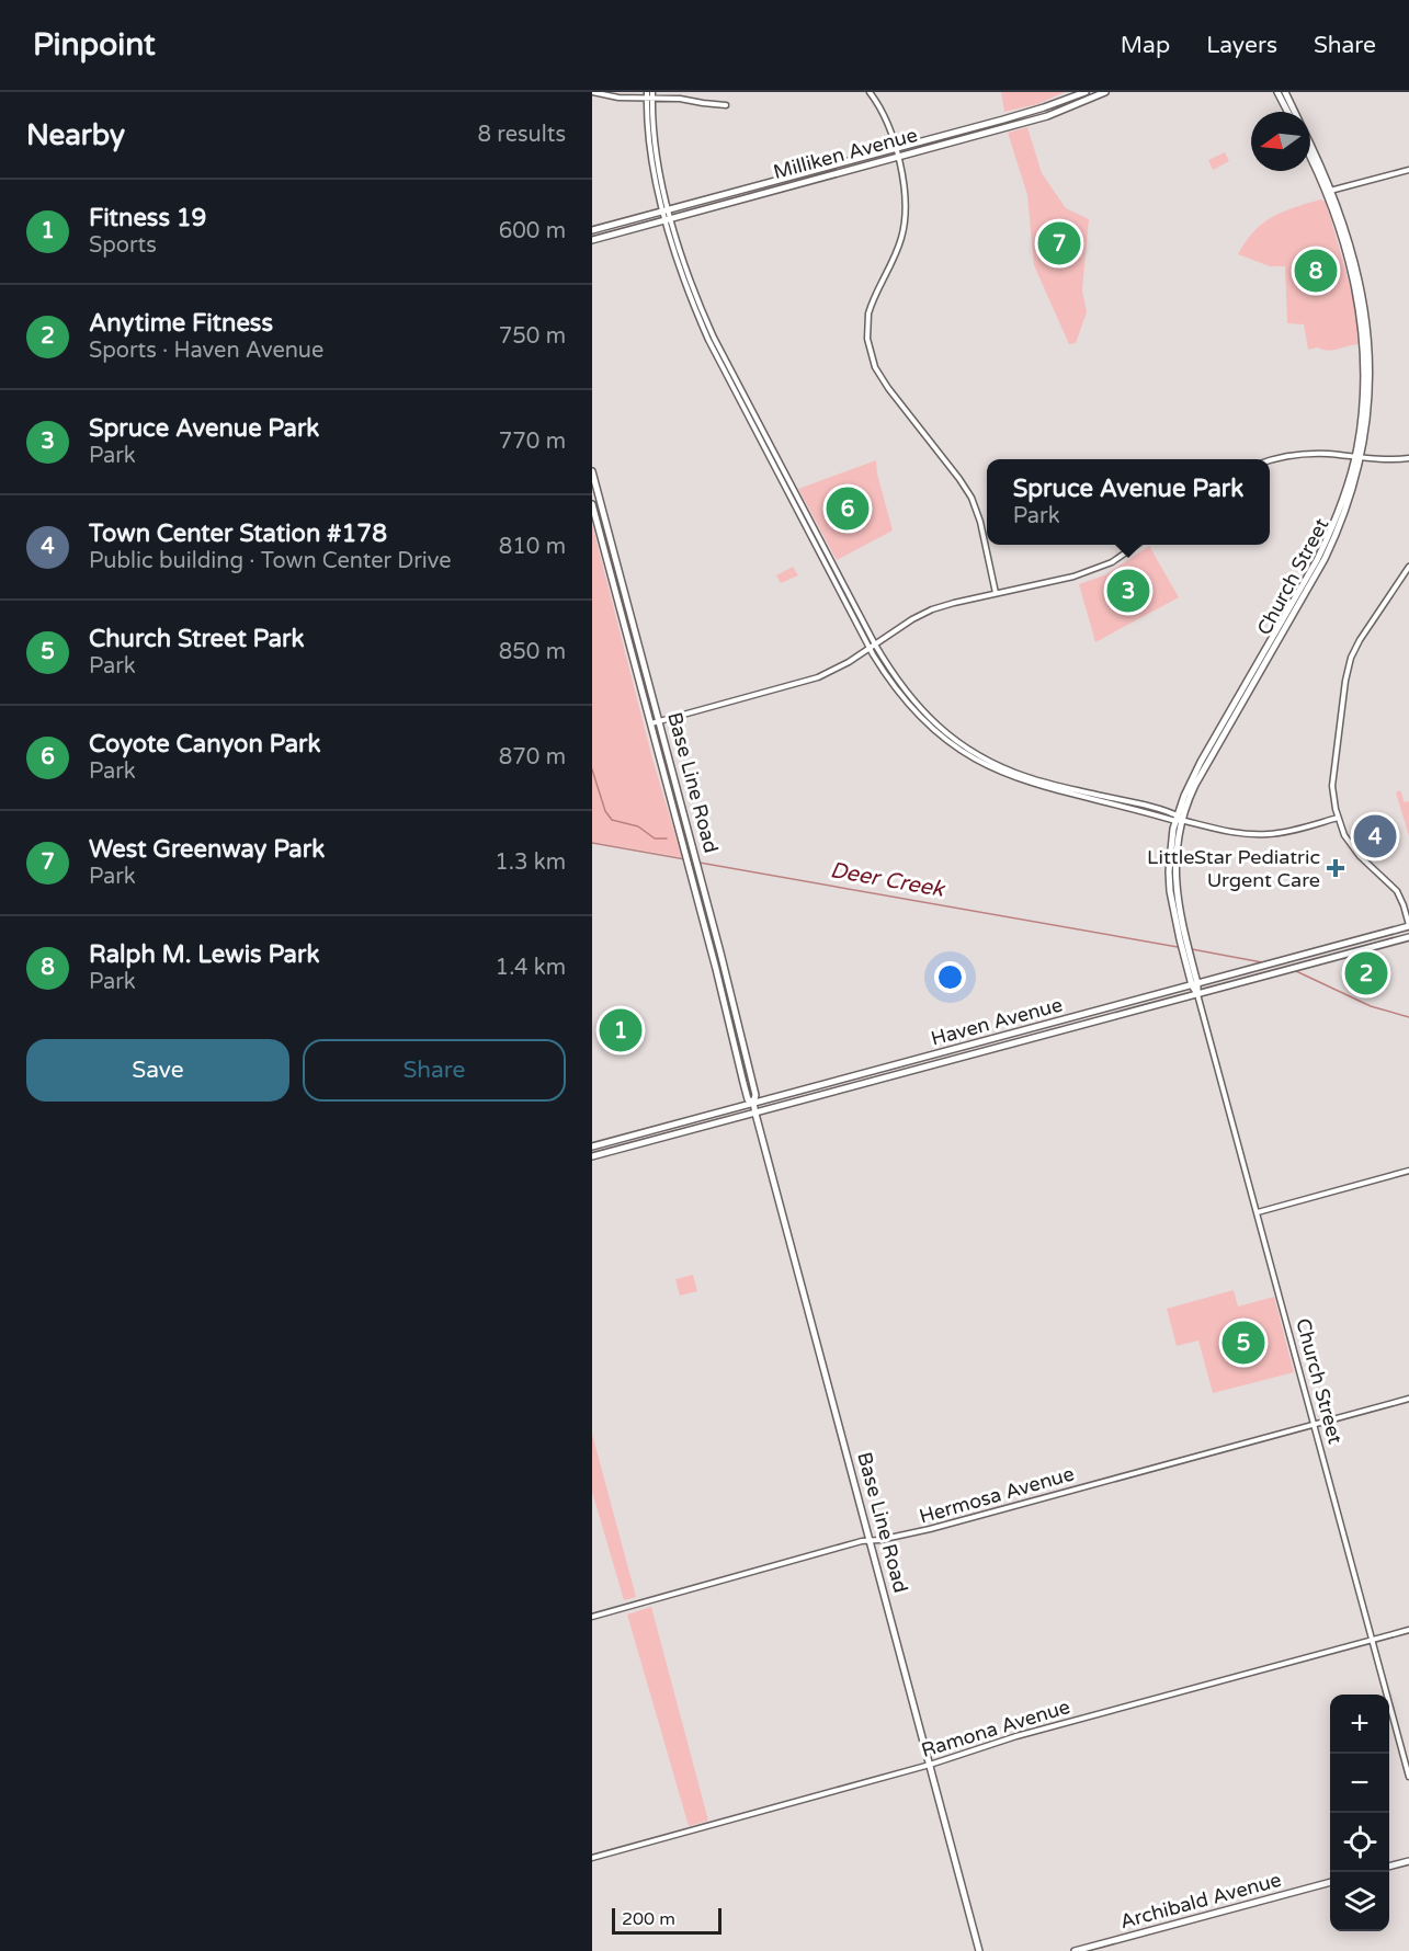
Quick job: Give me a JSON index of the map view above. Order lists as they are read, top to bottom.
{
  "streets": {
    "main road": [
      "Milliken Avenue",
      "Church Street",
      "Base Line Road",
      "Haven Avenue",
      "Archibald Avenue"
    ],
    "street": ["Hermosa Avenue", "Ramona Avenue"]
  },
  "crossings": [
    ["Church Street", "Haven Avenue"],
    ["Church Street", "Hermosa Avenue"],
    ["Church Street", "Ramona Avenue"],
    ["Base Line Road", "Haven Avenue"],
    ["Base Line Road", "Hermosa Avenue"],
    ["Base Line Road", "Ramona Avenue"]
  ],
  "water": ["Deer Creek"],
  "places": {
    "health": ["LittleStar Pediatric Urgent Care"]
  },
  "scale_bar": "200 m",
  "north": "left",
  "page": {
    "header": "Pinpoint",
    "nav": ["Map", "Layers", "Share"],
    "heading": ["Nearby", "8 results"],
    "list": [
      {
        "mark": "1",
        "name": "Fitness 19",
        "note": "Sports",
        "value": "600 m"
      },
      {
        "mark": "2",
        "name": "Anytime Fitness",
        "note": "Sports · Haven Avenue",
        "value": "750 m"
      },
      {
        "mark": "3",
        "name": "Spruce Avenue Park",
        "note": "Park",
        "value": "770 m"
      },
      {
        "mark": "4",
        "name": "Town Center Station #178",
        "note": "Public building · Town Center Drive",
        "value": "810 m"
      },
      {
        "mark": "5",
        "name": "Church Street Park",
        "note": "Park",
        "value": "850 m"
      },
      {
        "mark": "6",
        "name": "Coyote Canyon Park",
        "note": "Park",
        "value": "870 m"
      },
      {
        "mark": "7",
        "name": "West Greenway Park",
        "note": "Park",
        "value": "1.3 km"
      },
      {
        "mark": "8",
        "name": "Ralph M. Lewis Park",
        "note": "Park",
        "value": "1.4 km"
      }
    ],
    "pins": [
      "7",
      "8",
      "6",
      "3",
      "4",
      "2",
      "1",
      "5"
    ],
    "popup": ["Spruce Avenue Park", "Park"],
    "buttons": ["Save", "Share"],
    "map_buttons": ["+", "−"],
    "scale": "200 m"
  }
}
